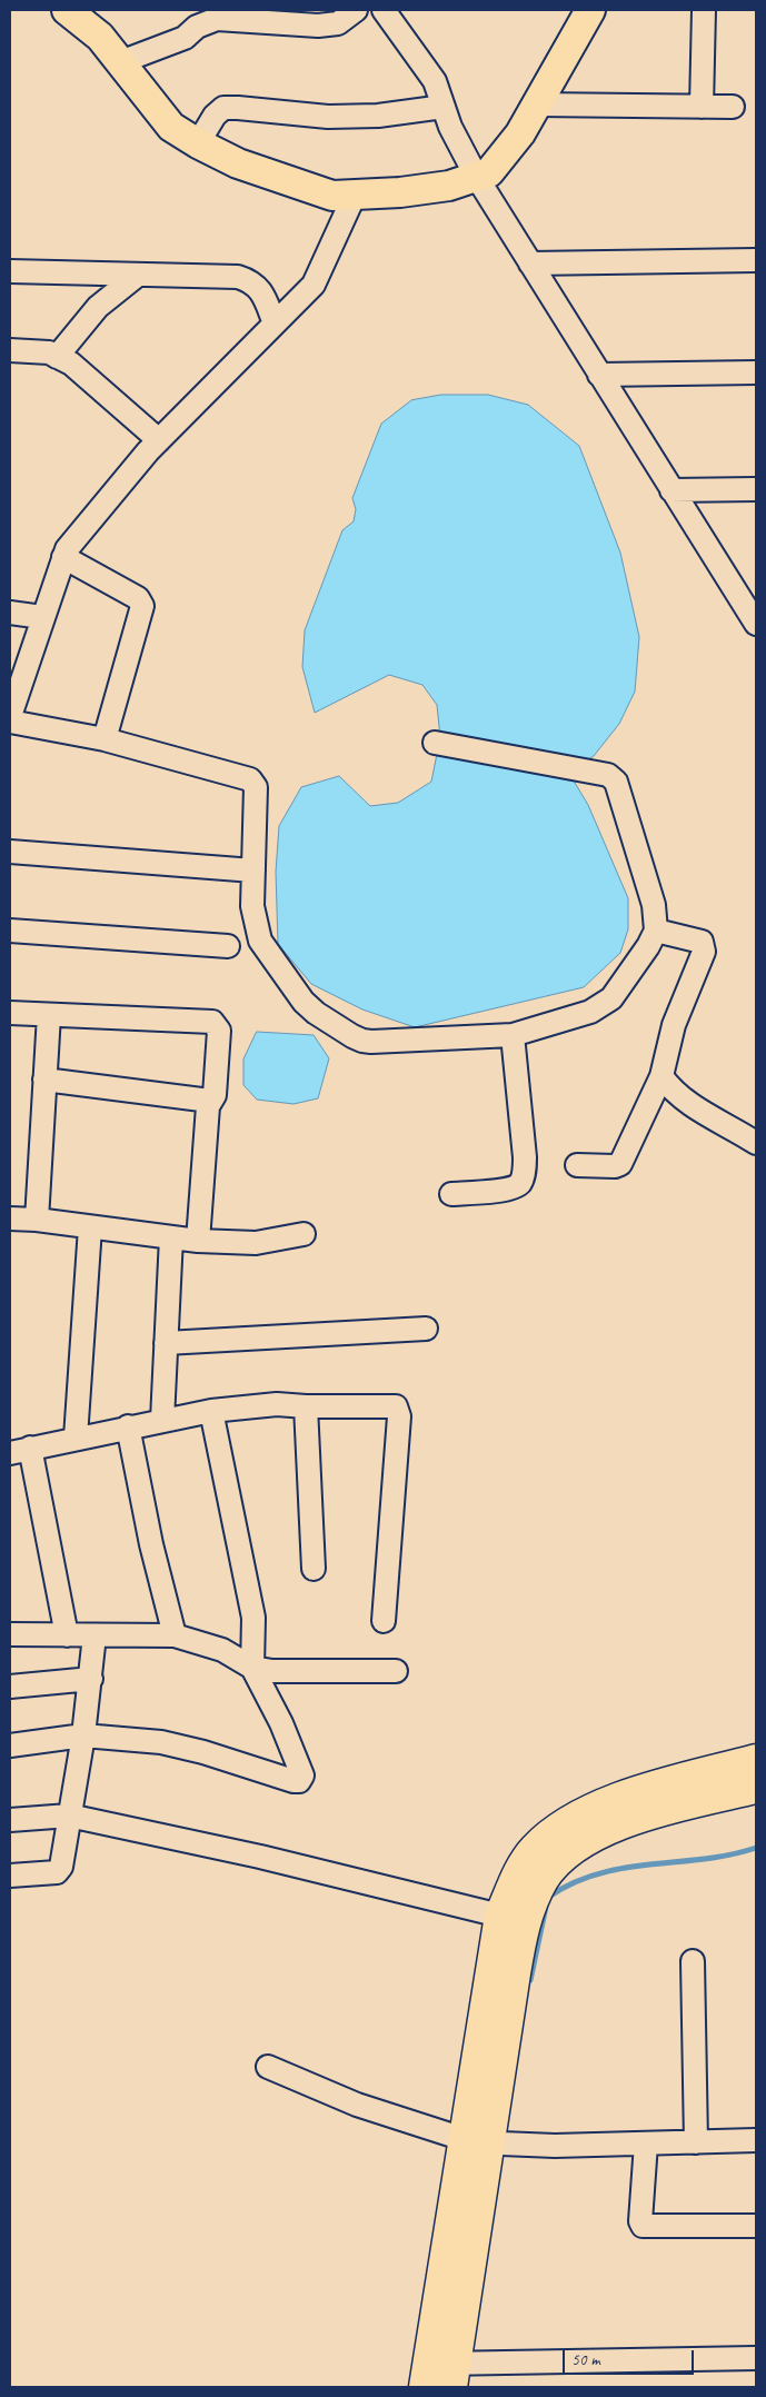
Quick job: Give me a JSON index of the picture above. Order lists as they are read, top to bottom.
{
  "scale_bar": "50 m"
}
